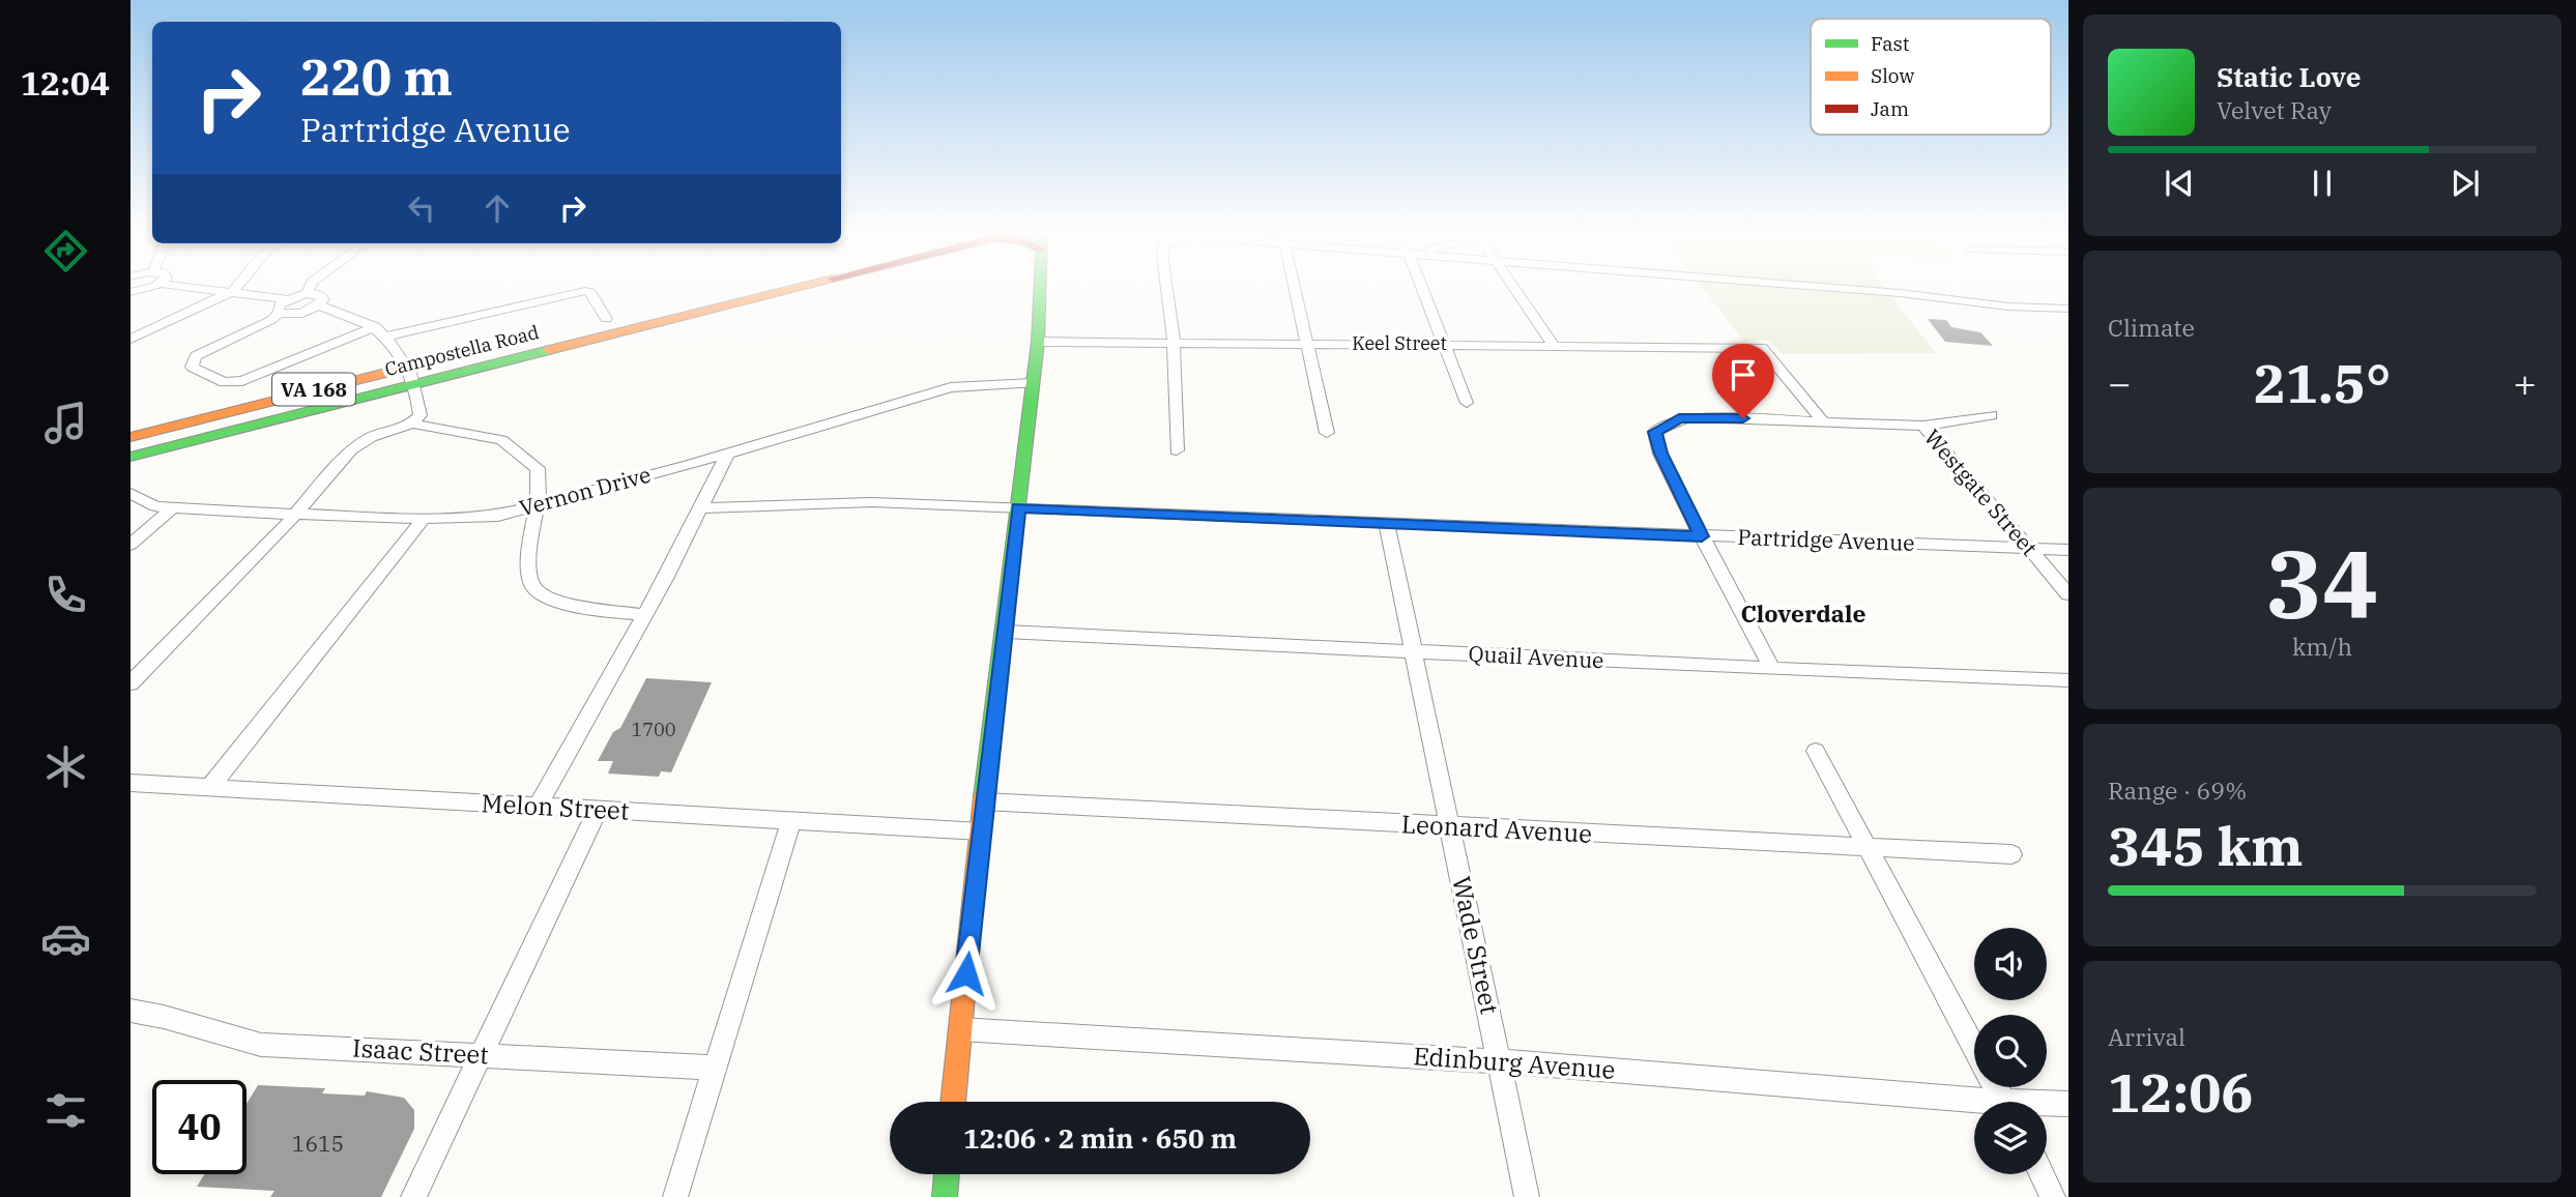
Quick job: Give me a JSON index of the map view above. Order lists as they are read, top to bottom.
{
  "streets": {
    "main road": ["Campostella Road", "VA 168"],
    "street": [
      "Keel Street",
      "Vernon Drive",
      "Westgate Street",
      "Partridge Avenue",
      "Quail Avenue",
      "Melon Street",
      "Leonard Avenue",
      "Wade Street",
      "Isaac Street",
      "Edinburg Avenue"
    ]
  },
  "crossings": [
    ["Keel Street", "Westgate Street"],
    ["Westgate Street", "Partridge Avenue"],
    ["Partridge Avenue", "Wade Street"],
    ["Quail Avenue", "Wade Street"],
    ["Leonard Avenue", "Wade Street"],
    ["Wade Street", "Edinburg Avenue"]
  ],
  "districts": ["Cloverdale"],
  "house_numbers": ["1700", "1615"],
  "legend": ["Fast", "Slow", "Jam"],
  "page": {
    "tabs": "12:04",
    "turn": ["220 m", "Partridge Avenue"],
    "song": ["Static Love", "Velvet Ray"],
    "tile": [
      "Climate",
      ["34", "km/h"],
      ["Range · 69%", "345 km"],
      ["Arrival", "12:06"]
    ],
    "heat": ["−", "21.5°", "+"],
    "limit": "40",
    "trip": "12:06 · 2 min · 650 m"
  }
}
